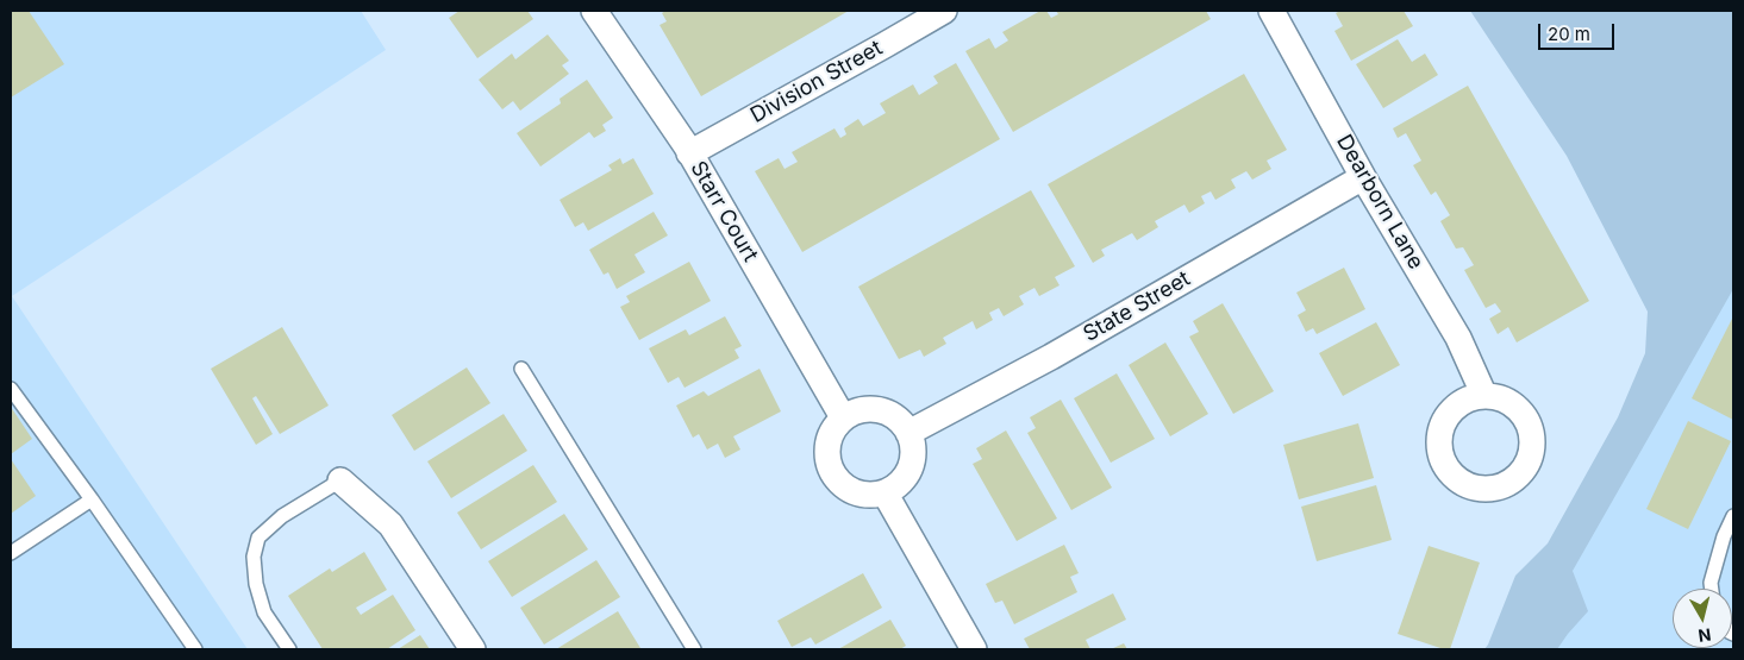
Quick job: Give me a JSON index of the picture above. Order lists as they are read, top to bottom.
{
  "streets": {
    "street": [
      "Division Street",
      "Dearborn Lane",
      "Starr Court",
      "State Street"
    ]
  },
  "crossings": [
    ["Division Street", "Starr Court"],
    ["Dearborn Lane", "State Street"],
    ["Starr Court", "State Street"]
  ],
  "scale_bar": "20 m",
  "north": "bottom"
}
